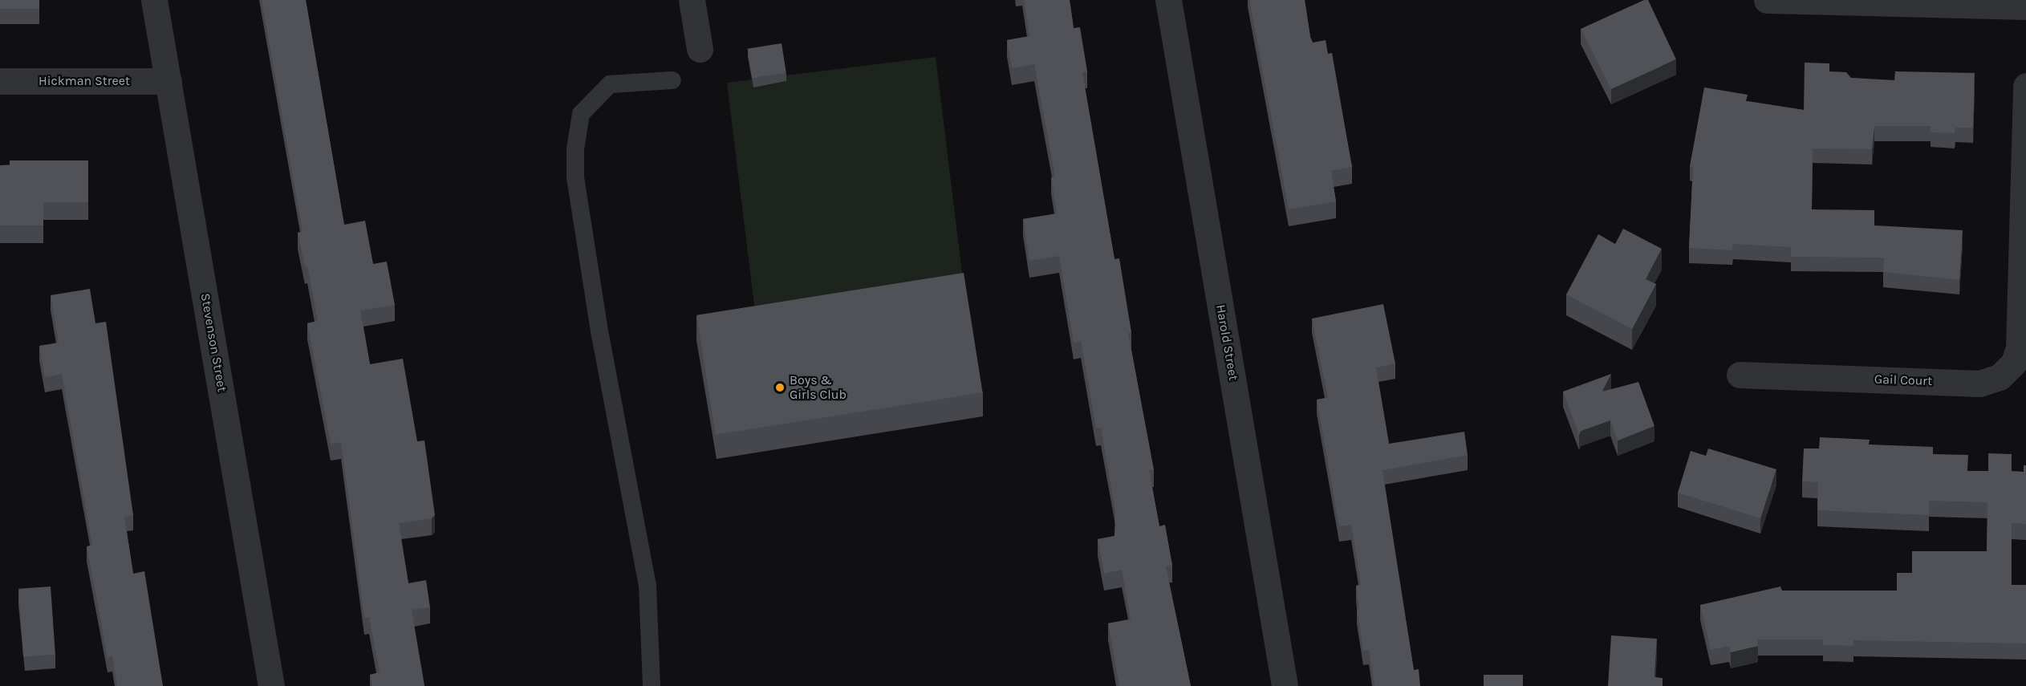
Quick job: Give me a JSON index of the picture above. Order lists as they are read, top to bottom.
{
  "streets": {
    "street": [
      "Hickman Street",
      "Stevenson Street",
      "Harold Street",
      "Gail Court"
    ]
  },
  "crossings": [
    ["Hickman Street", "Stevenson Street"]
  ],
  "places": ["Boys & Girls Club"]
}
